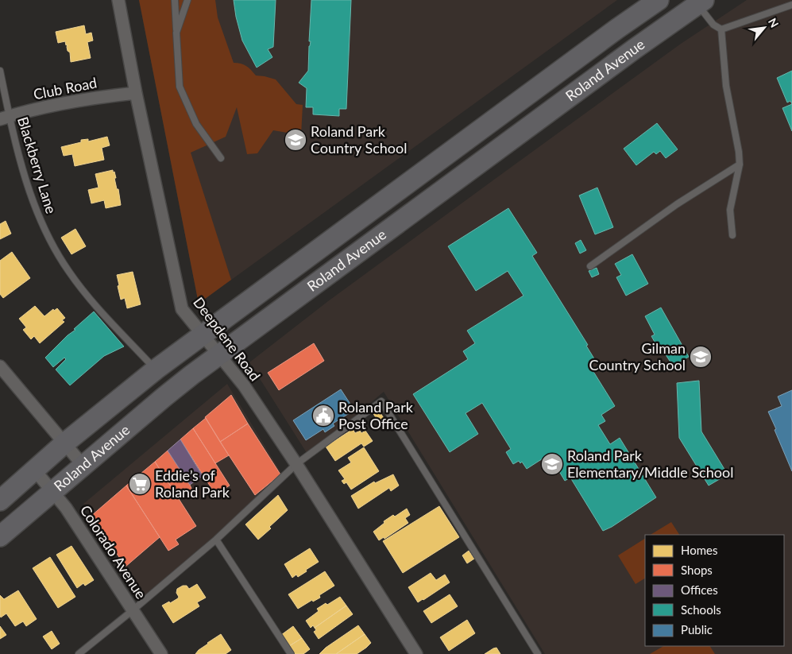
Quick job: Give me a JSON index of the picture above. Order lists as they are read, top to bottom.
{
  "streets": {
    "main road": ["Roland Avenue"],
    "street": ["Club Road", "Deepdene Road", "Colorado Avenue"],
    "lane": ["Blackberry Lane"]
  },
  "crossings": [
    ["Roland Avenue", "Blackberry Lane"],
    ["Roland Avenue", "Deepdene Road"],
    ["Roland Avenue", "Colorado Avenue"],
    ["Club Road", "Blackberry Lane"],
    ["Club Road", "Deepdene Road"]
  ],
  "places": {
    "school or university": ["Roland Park Country School", "Gilman Country School", "Roland Park Elementary/Middle School"],
    "public building": ["Roland Park Post Office"],
    "supermarket": ["Eddie’s of Roland Park"]
  },
  "legend": [
    "Homes",
    "Shops",
    "Offices",
    "Schools",
    "Public"
  ],
  "north": "top right"
}
